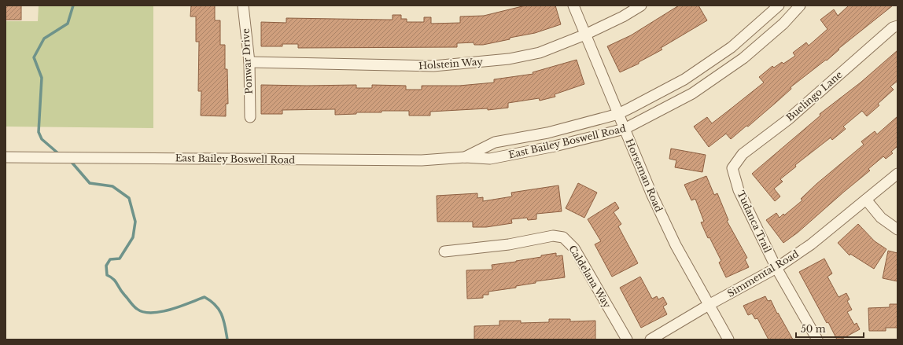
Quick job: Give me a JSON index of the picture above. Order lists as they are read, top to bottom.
{
  "streets": {
    "street": [
      "Ponwar Drive",
      "Holstein Way",
      "Buelingo Lane",
      "East Bailey Boswell Road",
      "Horseman Road",
      "Tudanca Trail",
      "Simmental Road",
      "Caldelana Way"
    ]
  },
  "crossings": [
    ["Ponwar Drive", "Holstein Way"],
    ["Holstein Way", "Horseman Road"],
    ["Buelingo Lane", "Tudanca Trail"],
    ["East Bailey Boswell Road", "Horseman Road"],
    ["Horseman Road", "Simmental Road"],
    ["Tudanca Trail", "Simmental Road"]
  ],
  "scale_bar": "50 m"
}
